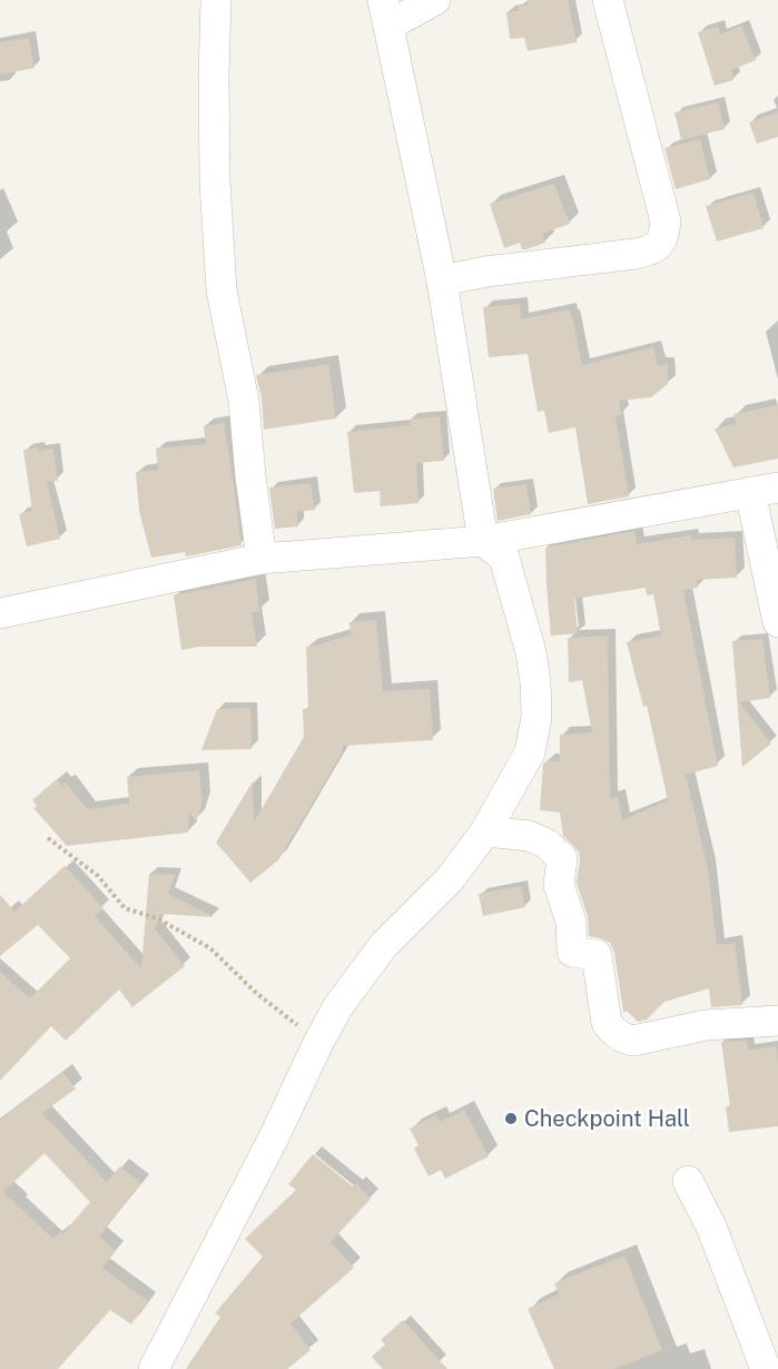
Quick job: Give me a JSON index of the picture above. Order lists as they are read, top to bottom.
{
  "places": ["Checkpoint Hall"]
}
